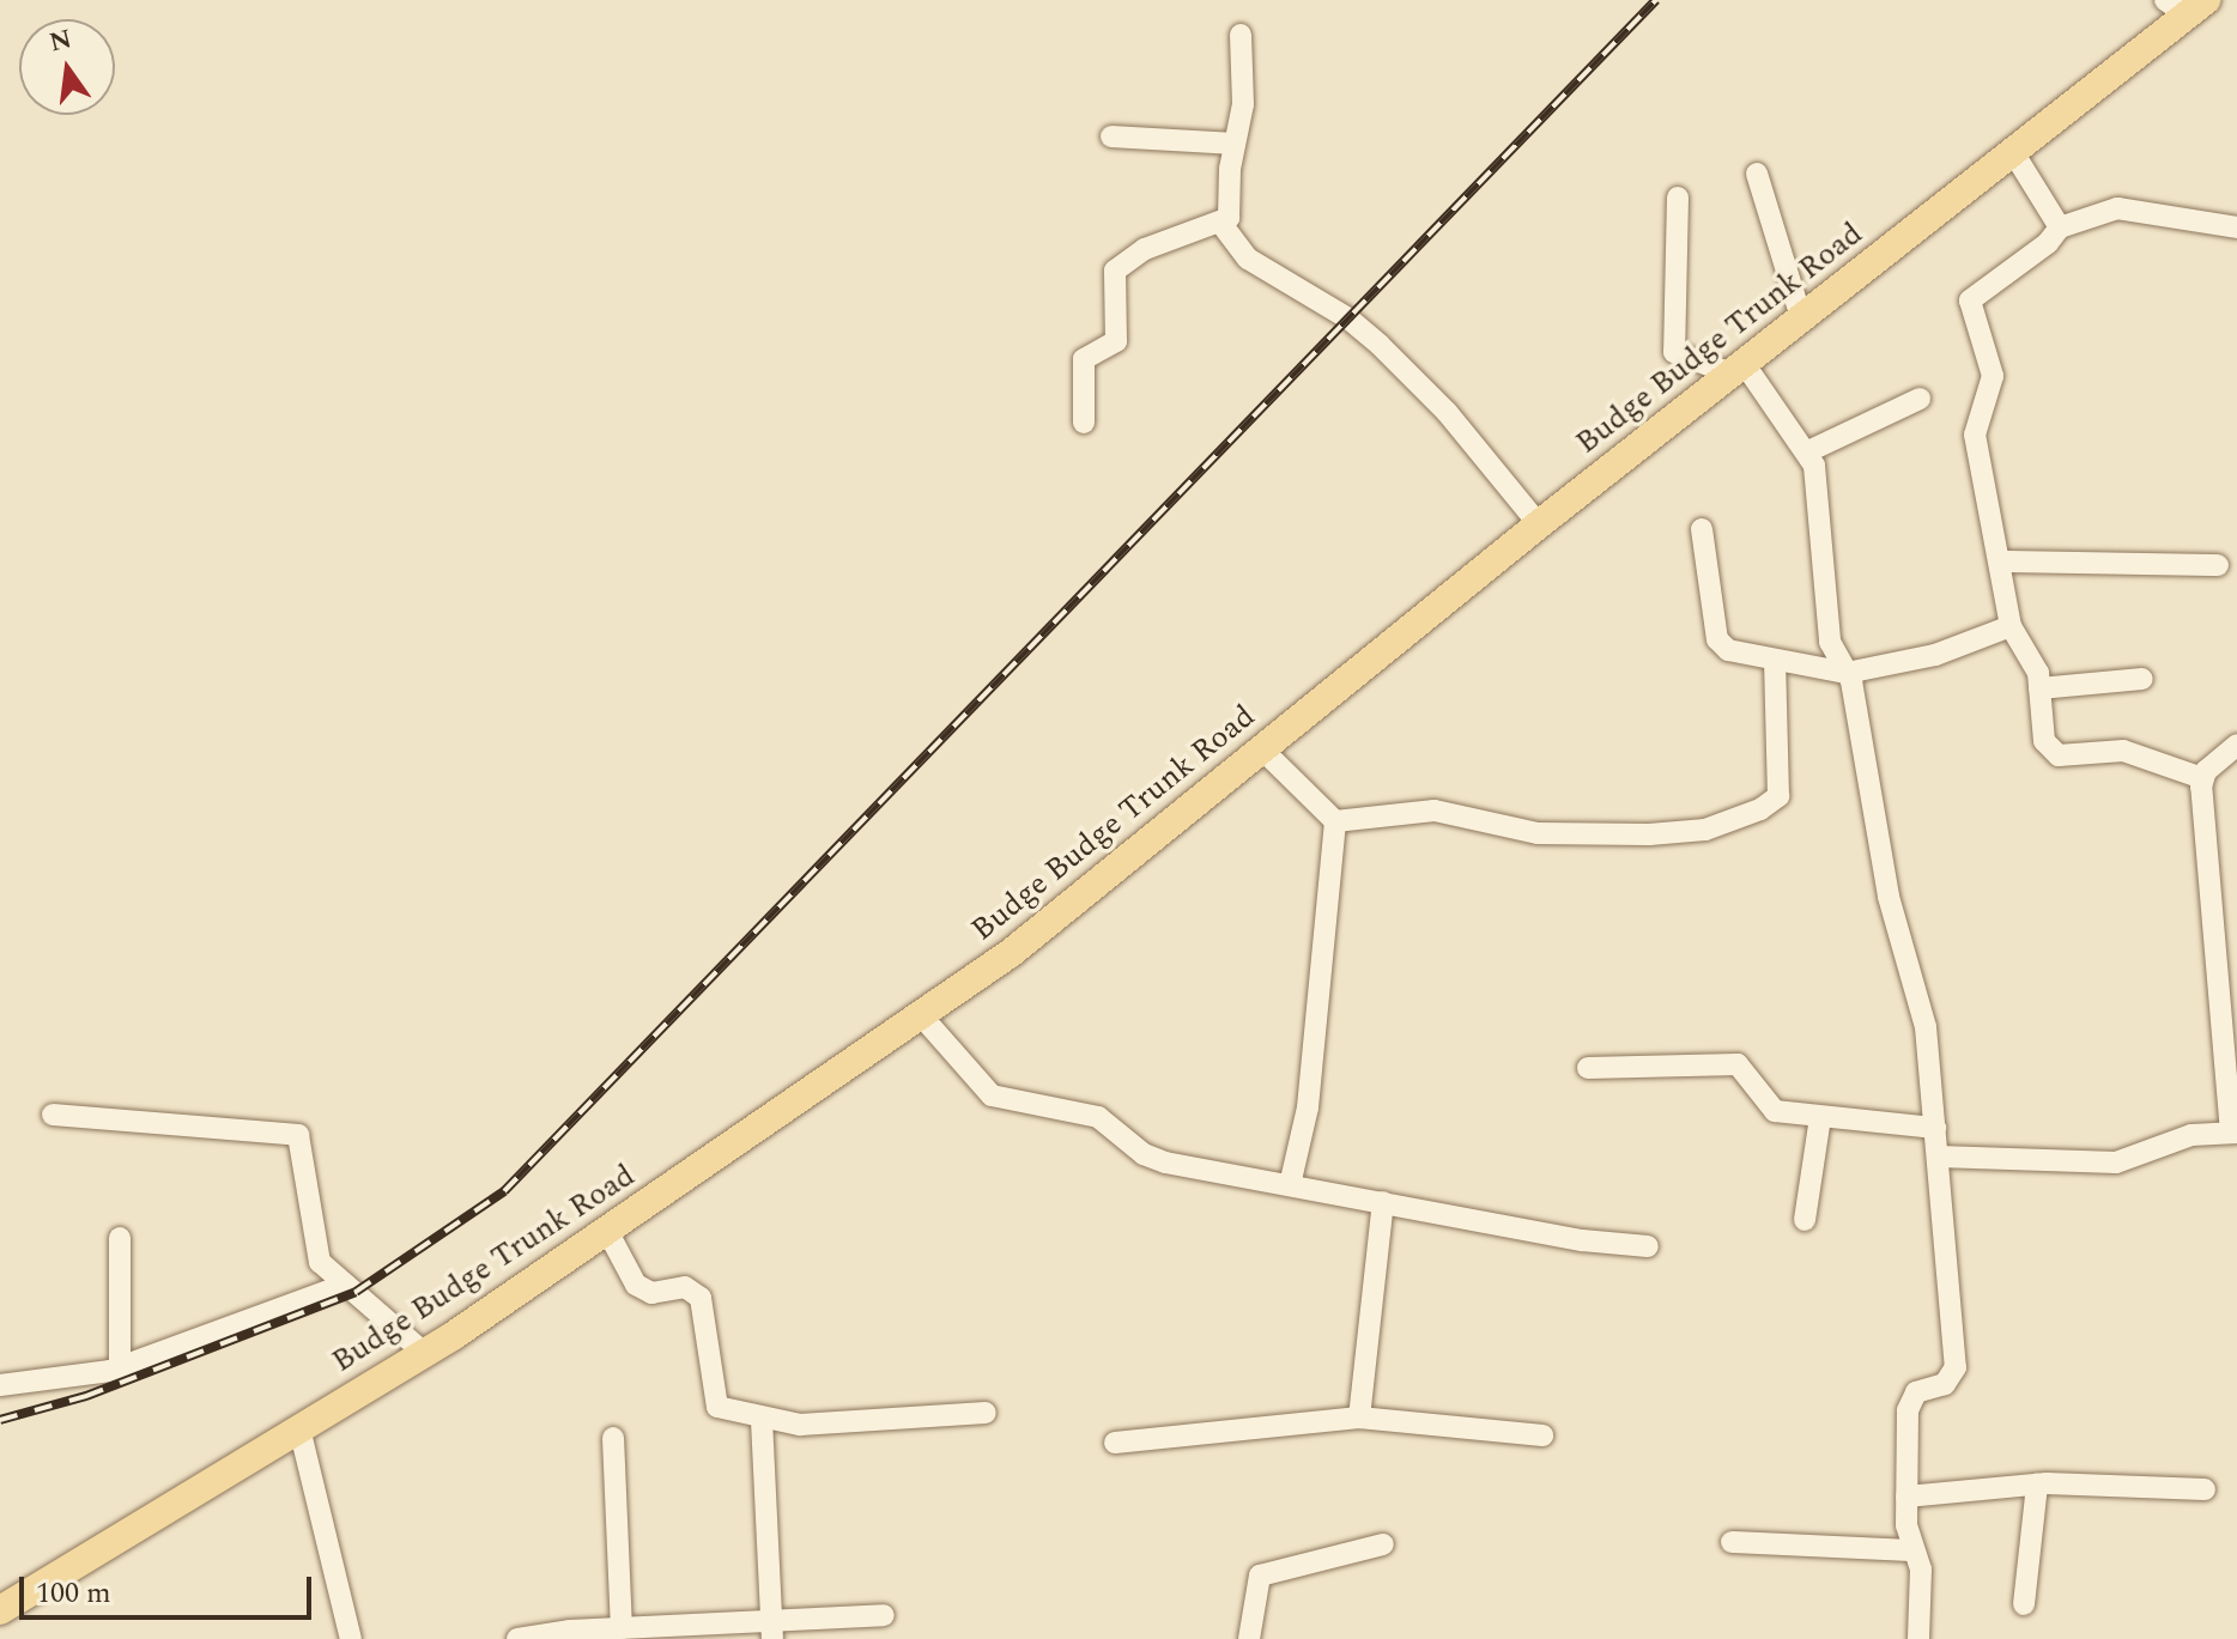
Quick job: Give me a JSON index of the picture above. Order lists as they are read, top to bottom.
{
  "streets": {
    "main road": ["Budge Budge Trunk Road"]
  },
  "scale_bar": "100 m",
  "north": "top"
}
